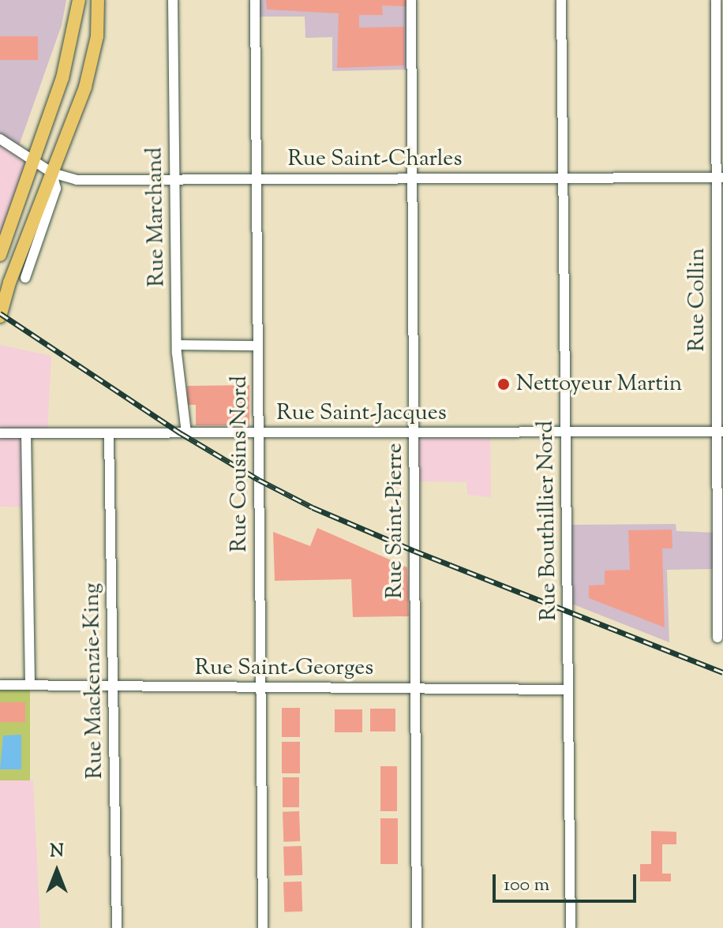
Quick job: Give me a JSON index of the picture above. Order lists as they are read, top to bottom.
{
  "streets": {
    "street": [
      "Rue Saint-Charles",
      "Rue Marchand",
      "Rue Collin",
      "Rue Saint-Jacques",
      "Rue Cousins Nord",
      "Rue Saint-Pierre",
      "Rue Bouthillier Nord",
      "Rue Saint-Georges",
      "Rue Mackenzie-King"
    ]
  },
  "crossings": [
    ["Rue Saint-Charles", "Rue Marchand"],
    ["Rue Saint-Charles", "Rue Collin"],
    ["Rue Saint-Charles", "Rue Cousins Nord"],
    ["Rue Saint-Charles", "Rue Saint-Pierre"],
    ["Rue Saint-Charles", "Rue Bouthillier Nord"],
    ["Rue Marchand", "Rue Saint-Jacques"],
    ["Rue Collin", "Rue Saint-Jacques"],
    ["Rue Saint-Jacques", "Rue Cousins Nord"],
    ["Rue Saint-Jacques", "Rue Saint-Pierre"],
    ["Rue Saint-Jacques", "Rue Bouthillier Nord"],
    ["Rue Saint-Jacques", "Rue Mackenzie-King"],
    ["Rue Cousins Nord", "Rue Saint-Georges"],
    ["Rue Saint-Pierre", "Rue Saint-Georges"],
    ["Rue Bouthillier Nord", "Rue Saint-Georges"],
    ["Rue Saint-Georges", "Rue Mackenzie-King"]
  ],
  "places": ["Nettoyeur Martin"],
  "scale_bar": "100 m",
  "north": "top"
}
